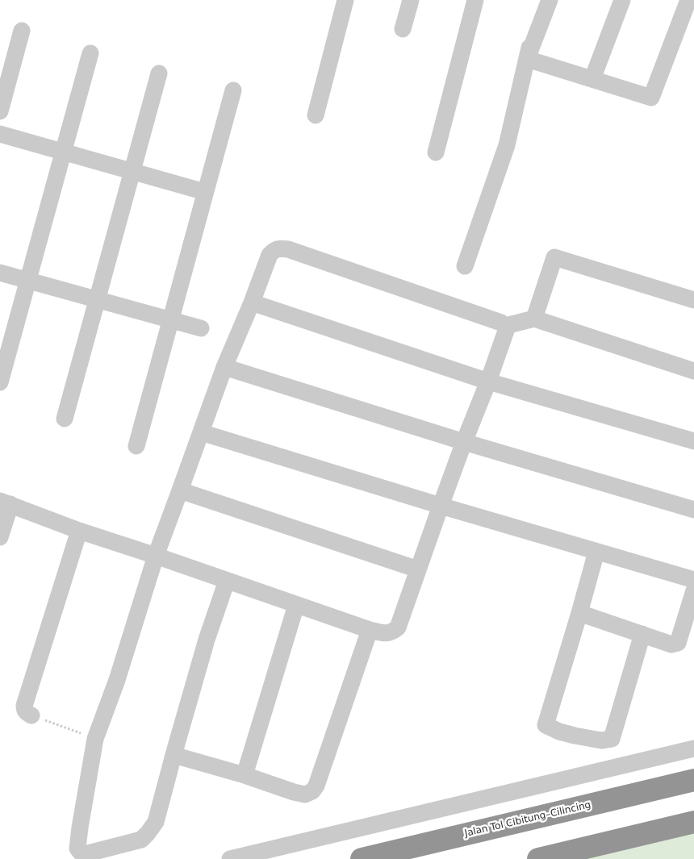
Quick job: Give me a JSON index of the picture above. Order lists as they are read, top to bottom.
{
  "streets": {
    "highway": ["Jalan Tol Cibitung–Cilincing"]
  }
}
